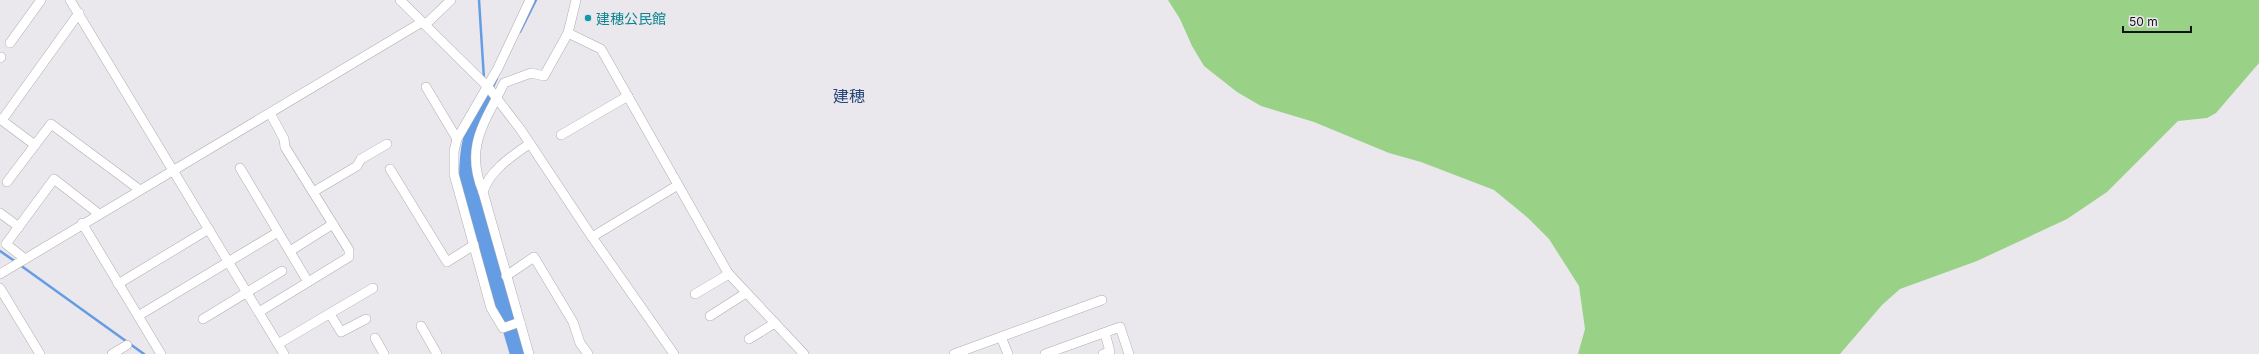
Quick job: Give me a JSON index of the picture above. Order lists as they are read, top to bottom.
{
  "districts": ["建穂"],
  "places": ["建穂公民館"],
  "scale_bar": "50 m"
}
